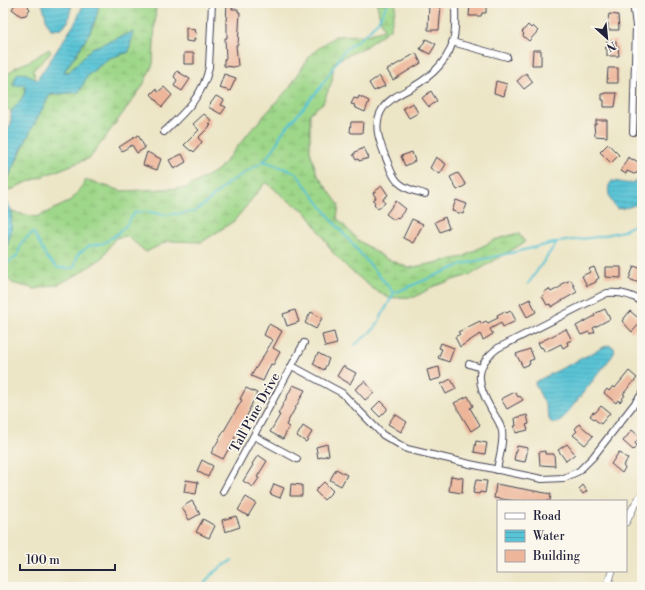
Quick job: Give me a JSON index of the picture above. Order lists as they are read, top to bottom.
{
  "streets": {
    "street": ["Tall Pine Drive"]
  },
  "legend": ["Road", "Water", "Building"],
  "scale_bar": "100 m",
  "north": "bottom right"
}
